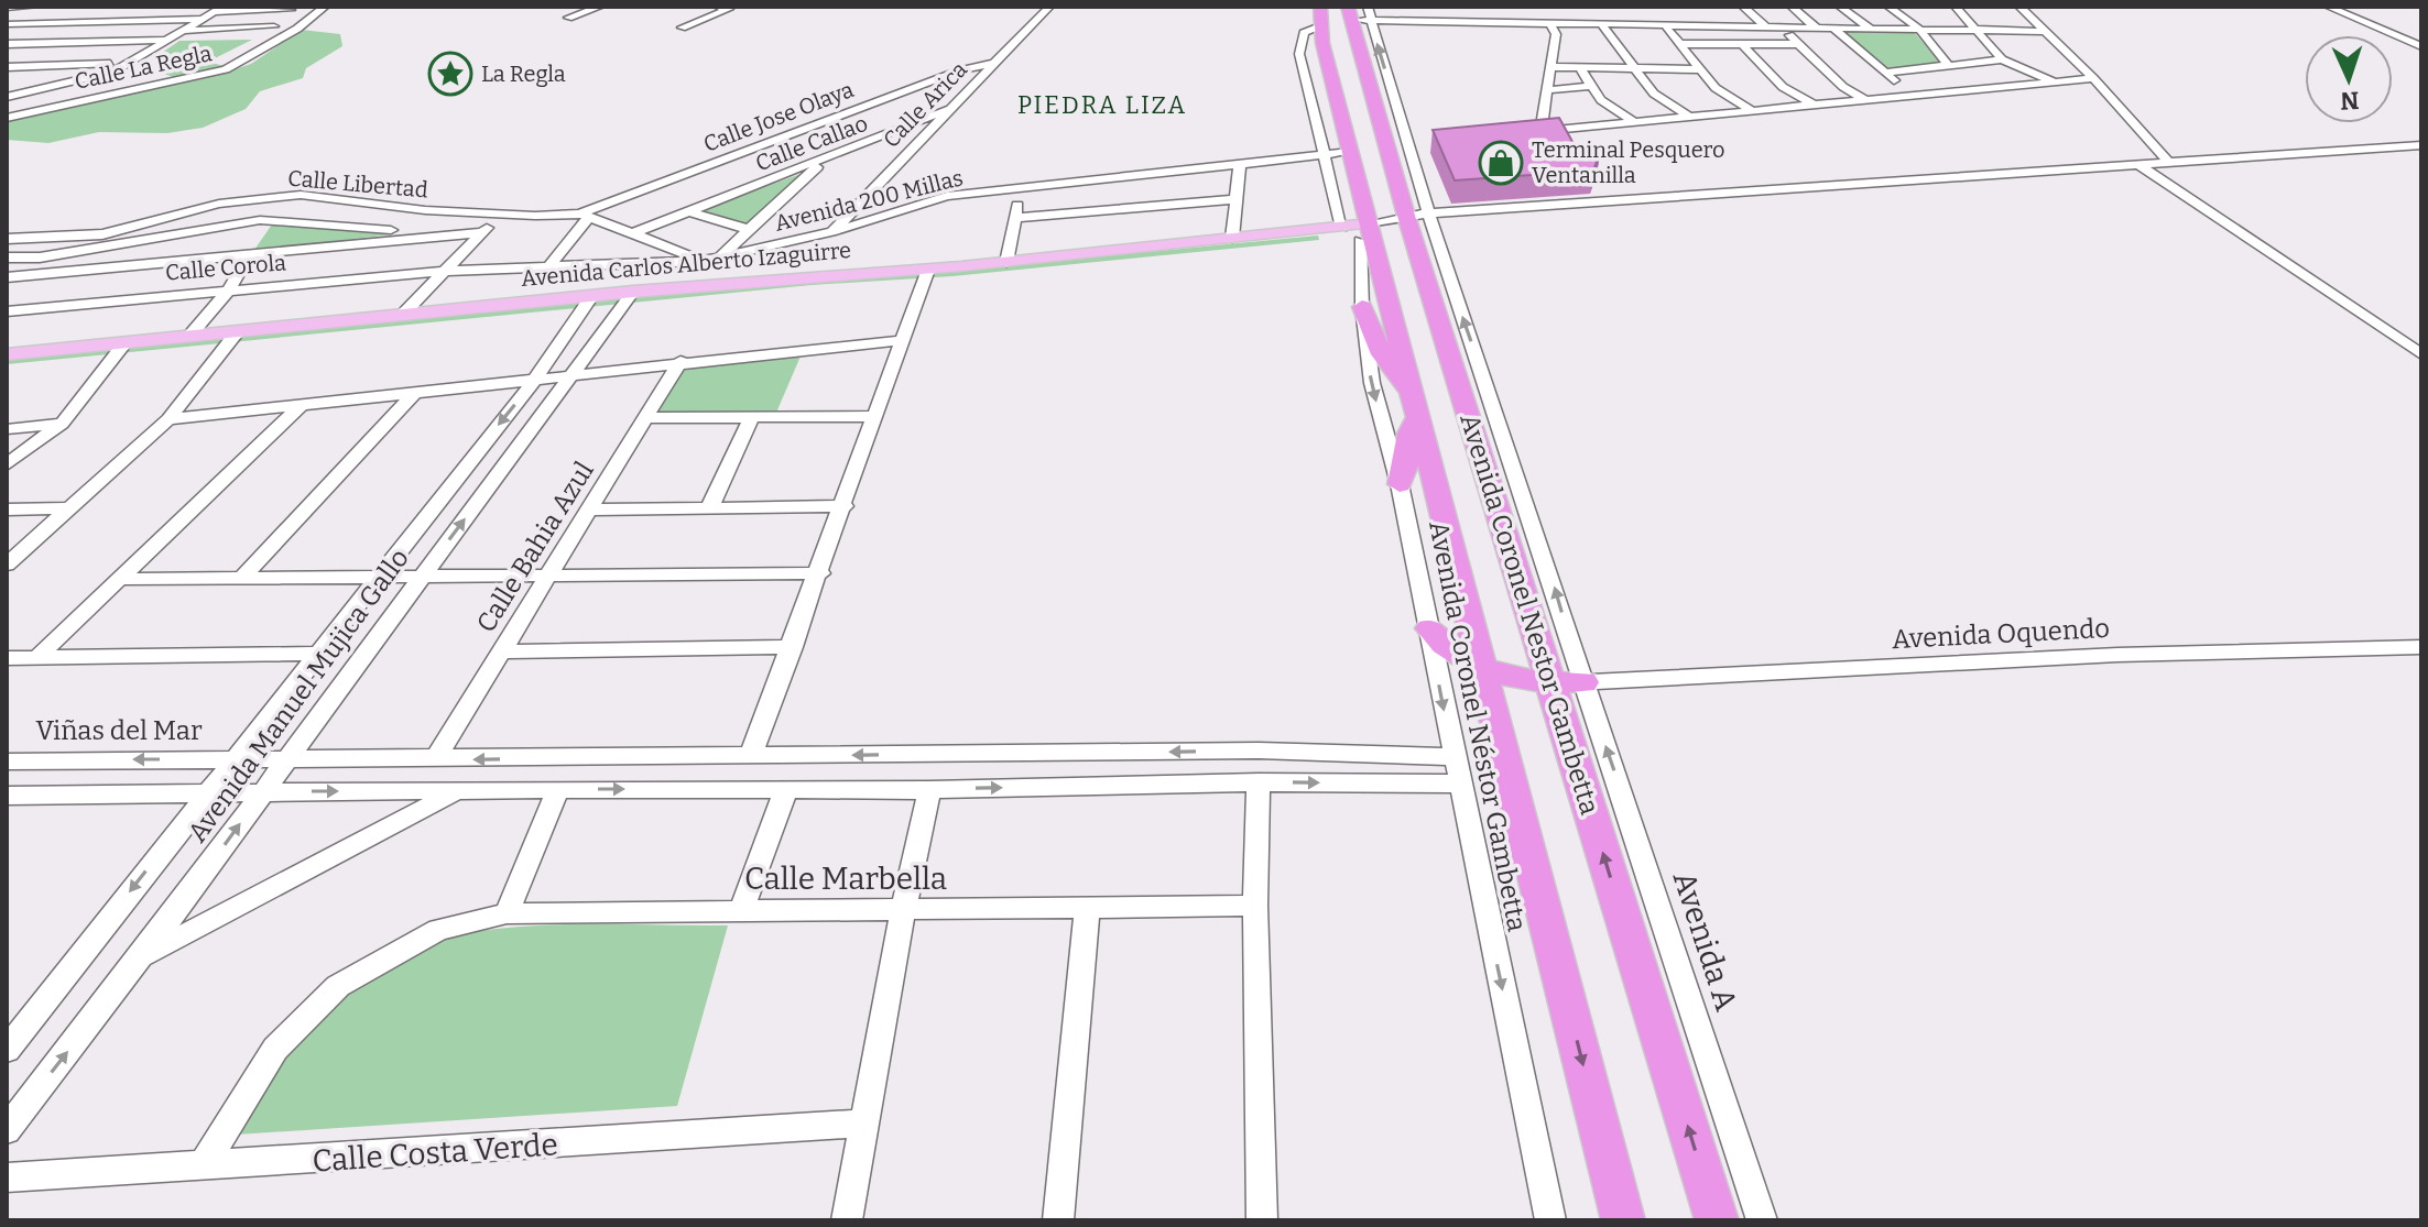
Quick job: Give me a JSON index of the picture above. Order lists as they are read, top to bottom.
{
  "streets": {
    "highway": ["Avenida Coronel Nestor Gambetta"],
    "main road": ["Avenida Carlos Alberto Izaguirre"],
    "street": [
      "Calle La Regla",
      "Calle Arica",
      "Calle Jose Olaya",
      "Calle Callao",
      "Calle Libertad",
      "Avenida 200 Millas",
      "Calle Corola",
      "Calle Bahia Azul",
      "Avenida Oquendo",
      "Avenida Manuel Mujica Gallo",
      "Avenida Coronel Néstor Gambetta",
      "Viñas del Mar",
      "Calle Marbella",
      "Avenida A",
      "Calle Costa Verde"
    ]
  },
  "crossings": [
    ["Calle Arica", "Calle Jose Olaya"],
    ["Calle Arica", "Calle Callao"],
    ["Calle Arica", "Avenida 200 Millas"],
    ["Calle Jose Olaya", "Calle Libertad"],
    ["Calle Callao", "Calle Libertad"],
    ["Calle Libertad", "Avenida 200 Millas"],
    ["Avenida 200 Millas", "Calle Corola"],
    ["Avenida 200 Millas", "Avenida Coronel Nestor Gambetta"],
    ["Avenida 200 Millas", "Avenida Coronel Néstor Gambetta"],
    ["Avenida Carlos Alberto Izaguirre", "Avenida Coronel Nestor Gambetta"],
    ["Avenida Carlos Alberto Izaguirre", "Avenida Manuel Mujica Gallo"],
    ["Avenida Carlos Alberto Izaguirre", "Avenida Coronel Néstor Gambetta"],
    ["Calle Bahia Azul", "Viñas del Mar"],
    ["Avenida Coronel Nestor Gambetta", "Avenida Oquendo"],
    ["Avenida Coronel Nestor Gambetta", "Avenida Coronel Néstor Gambetta"],
    ["Avenida Coronel Nestor Gambetta", "Avenida A"],
    ["Avenida Oquendo", "Avenida A"],
    ["Avenida Manuel Mujica Gallo", "Viñas del Mar"],
    ["Avenida Coronel Néstor Gambetta", "Viñas del Mar"],
    ["Calle Marbella", "Calle Costa Verde"]
  ],
  "one_way": ["Avenida Coronel Néstor Gambetta", "Avenida A"],
  "districts": ["PIEDRA LIZA"],
  "places": {
    "place": ["La Regla"],
    "shop": ["Terminal Pesquero Ventanilla"]
  },
  "north": "bottom"
}
